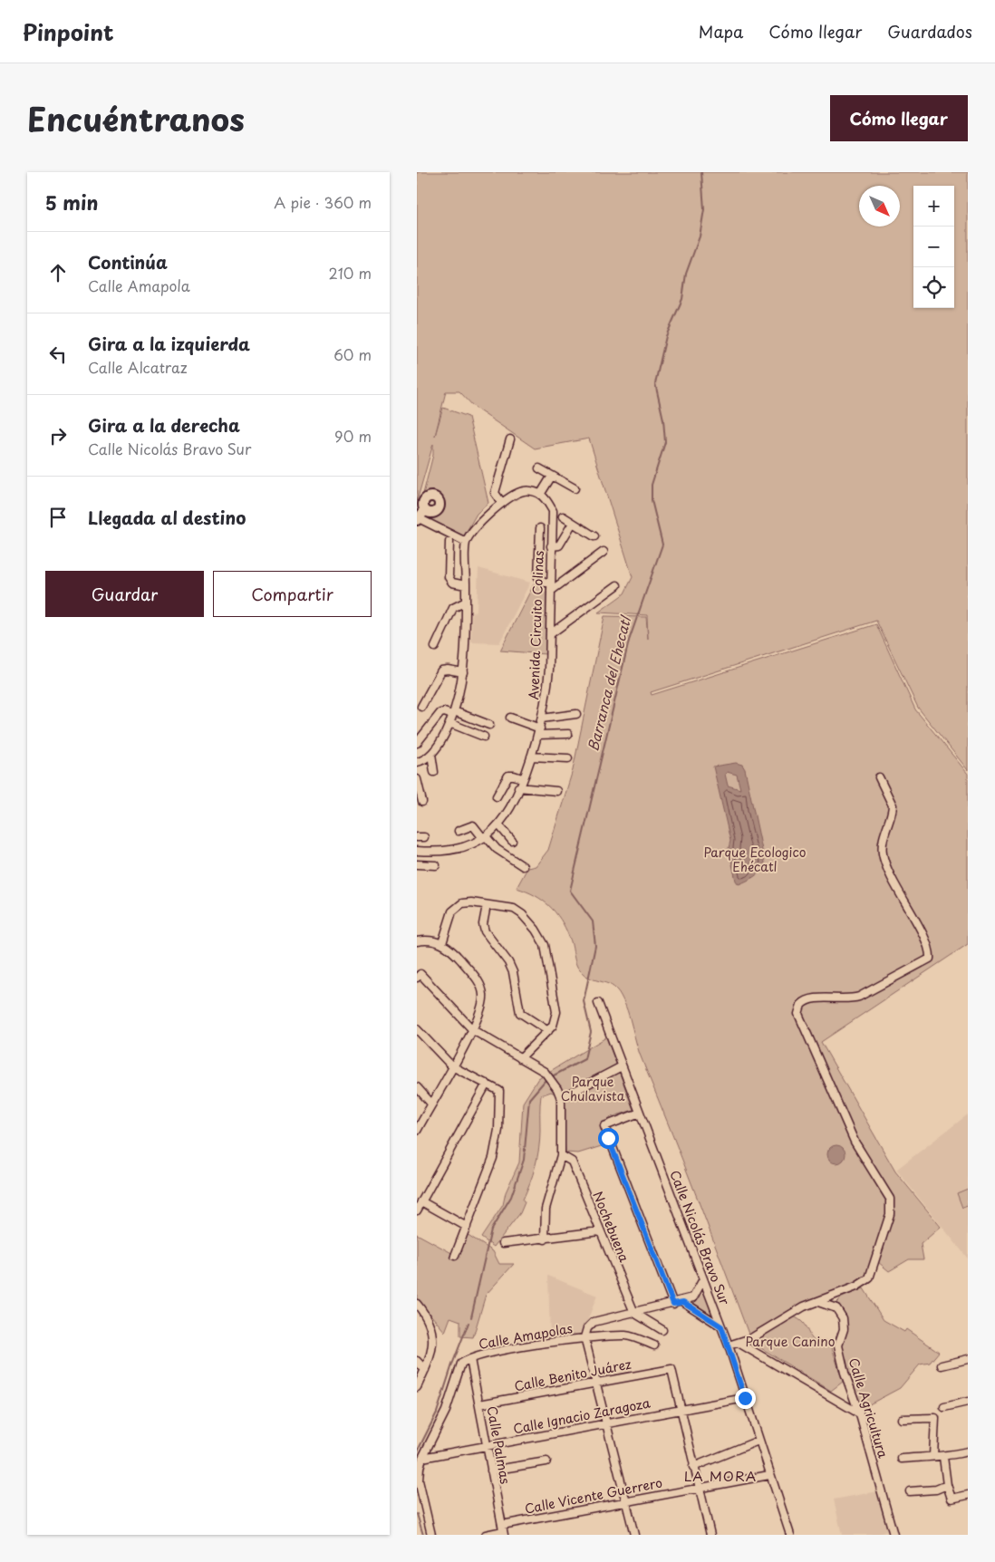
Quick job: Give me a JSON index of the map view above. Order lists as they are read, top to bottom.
{
  "streets": {
    "street": [
      "Avenida Circuito Colinas",
      "Nochebuena",
      "Calle Nicolás Bravo Sur",
      "Calle Amapolas",
      "Calle Benito Juárez",
      "Calle Agricultura",
      "Calle Ignacio Zaragoza",
      "Calle Palmas",
      "Calle Vicente Guerrero"
    ]
  },
  "crossings": [
    ["Calle Nicolás Bravo Sur", "Calle Ignacio Zaragoza"],
    ["Calle Nicolás Bravo Sur", "Calle Vicente Guerrero"],
    ["Calle Amapolas", "Calle Palmas"],
    ["Calle Benito Juárez", "Calle Ignacio Zaragoza"],
    ["Calle Benito Juárez", "Calle Palmas"],
    ["Calle Ignacio Zaragoza", "Calle Palmas"],
    ["Calle Palmas", "Calle Vicente Guerrero"]
  ],
  "districts": ["LA MORA"],
  "water": ["Barranca del Ehecatl"],
  "parks": ["Parque Ecologico Ehécatl", "Parque Chulavista", "Parque Canino"],
  "north": "bottom right",
  "page": {
    "header": "Pinpoint",
    "nav": ["Mapa", "Cómo llegar", "Guardados"],
    "title": "Encuéntranos",
    "buttons": [
      "Cómo llegar",
      ["Guardar", "Compartir"]
    ],
    "heading": ["5 min", "A pie · 360 m"],
    "map_buttons": ["+", "−"],
    "list": [
      ["Continúa", "Calle Amapola", "210 m"],
      ["Gira a la izquierda", "Calle Alcatraz", "60 m"],
      ["Gira a la derecha", "Calle Nicolás Bravo Sur", "90 m"],
      "Llegada al destino"
    ]
  }
}
